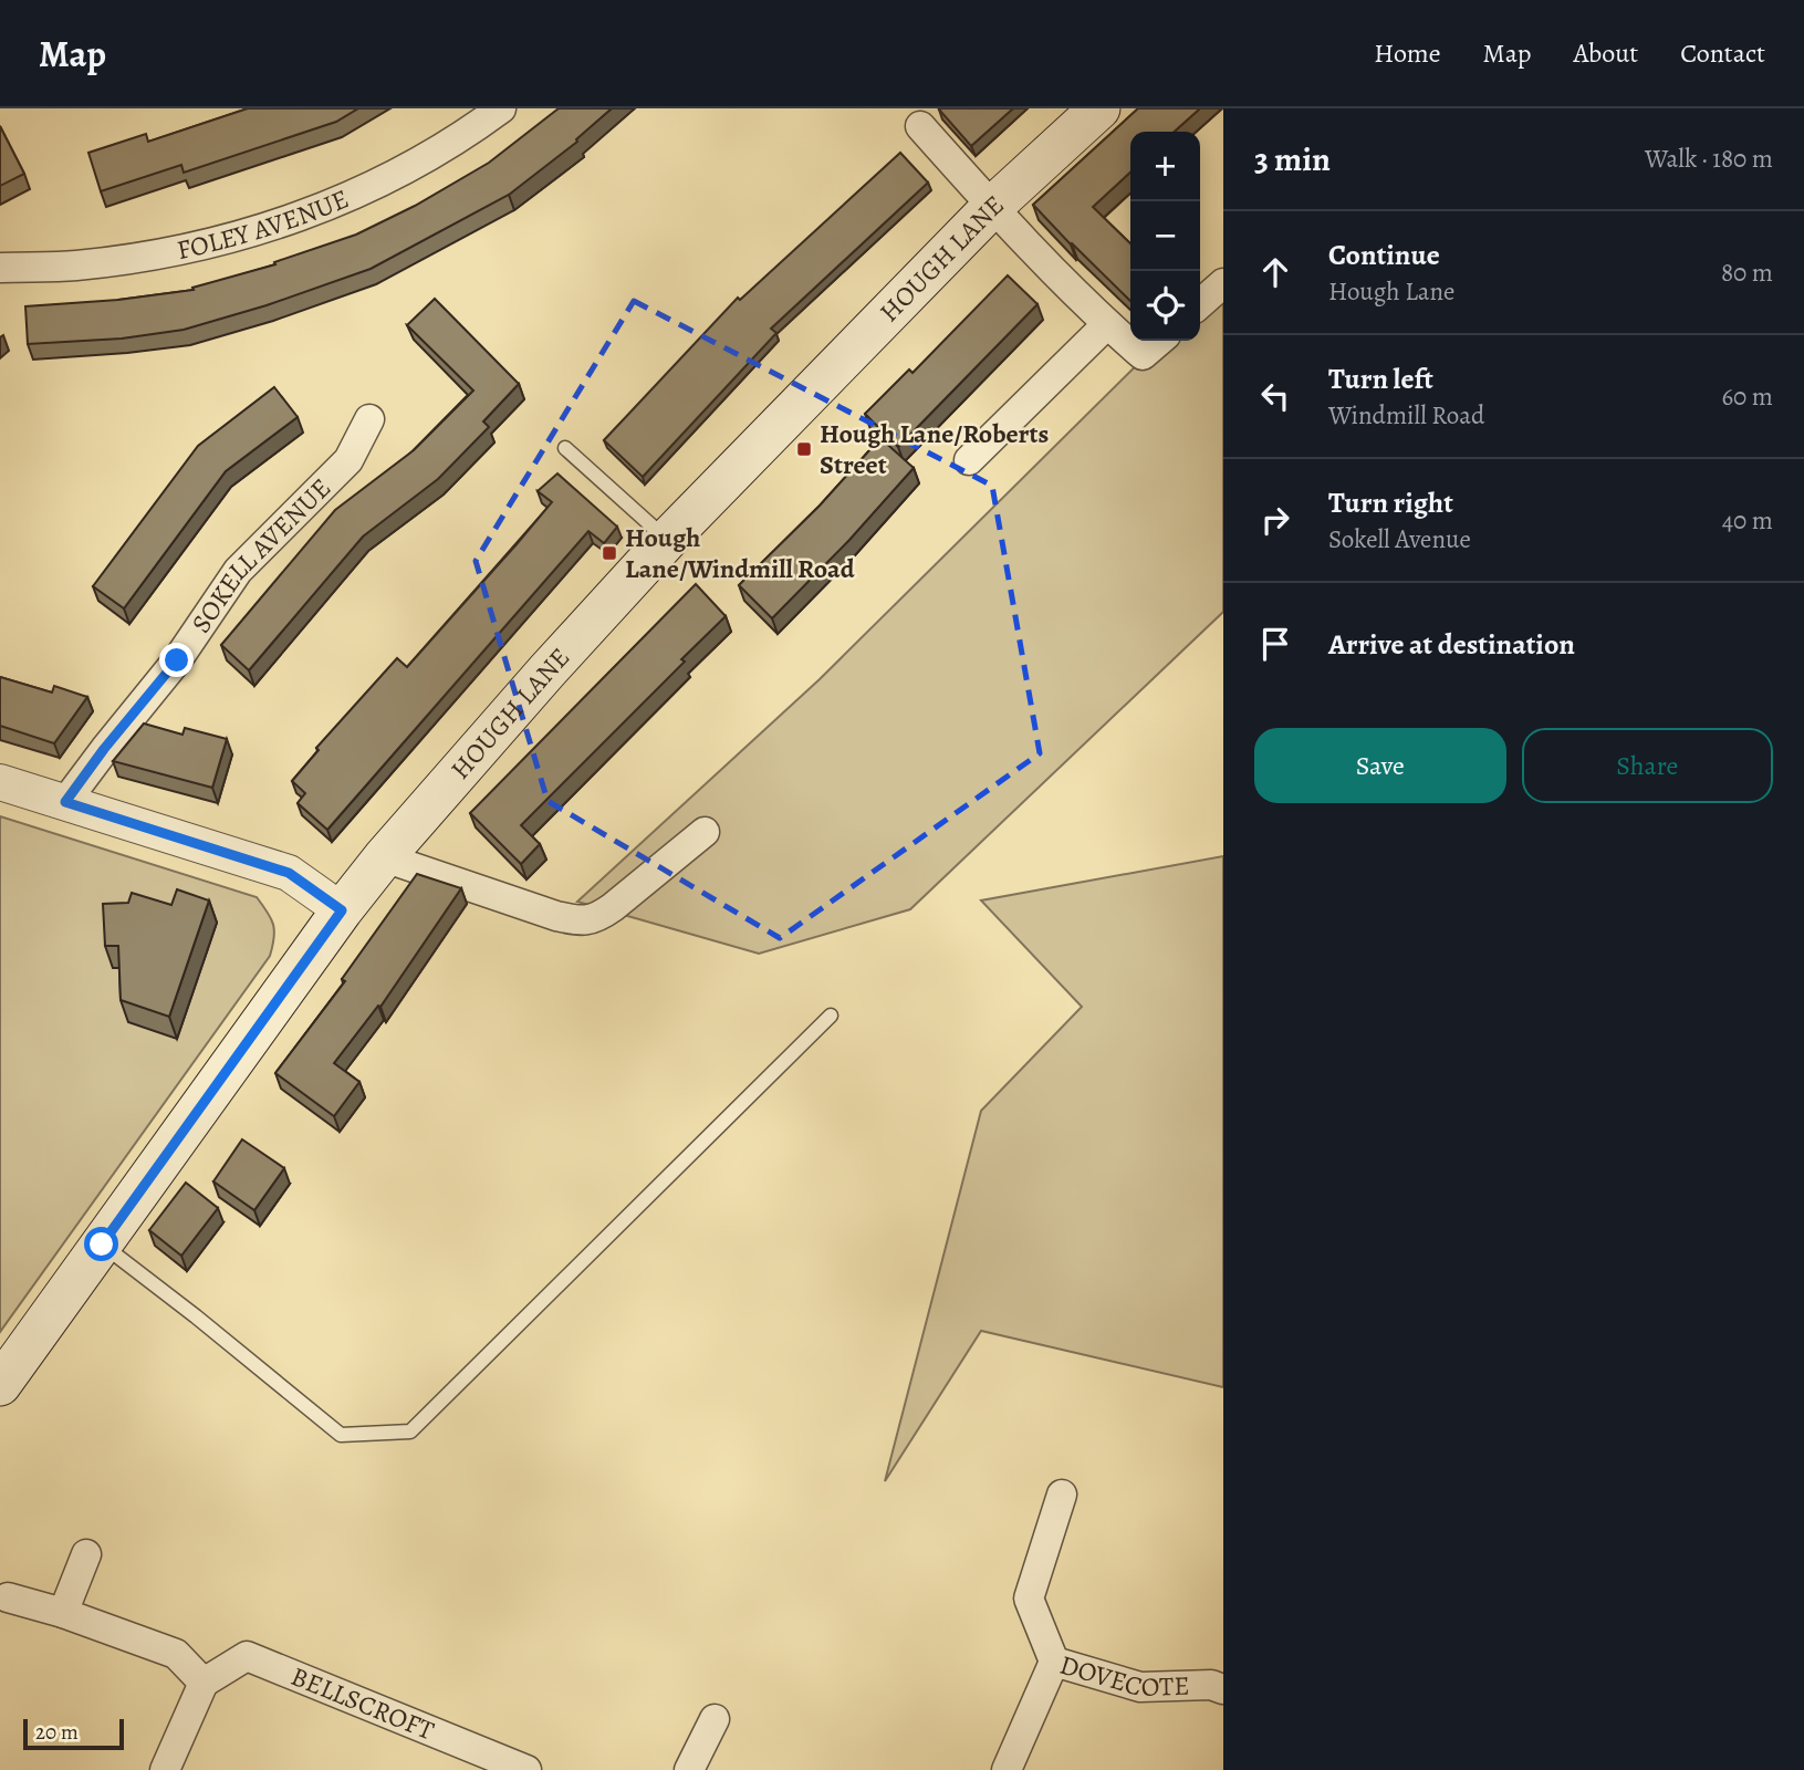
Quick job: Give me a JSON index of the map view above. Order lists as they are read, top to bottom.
{
  "streets": {
    "main road": ["HOUGH LANE"],
    "street": [
      "FOLEY AVENUE",
      "SOKELL AVENUE",
      "DOVECOTE",
      "BELLSCROFT"
    ]
  },
  "places": {
    "transit": ["Hough Lane/Roberts Street", "Hough Lane/Windmill Road"]
  },
  "scale_bar": "20 m",
  "page": {
    "header": "Map",
    "nav": [
      "Home",
      "Map",
      "About",
      "Contact"
    ],
    "heading": ["3 min", "Walk · 180 m"],
    "map_buttons": ["+", "−"],
    "list": [
      ["Continue", "Hough Lane", "80 m"],
      ["Turn left", "Windmill Road", "60 m"],
      ["Turn right", "Sokell Avenue", "40 m"],
      "Arrive at destination"
    ],
    "buttons": ["Save", "Share"],
    "scale": "20 m"
  }
}
